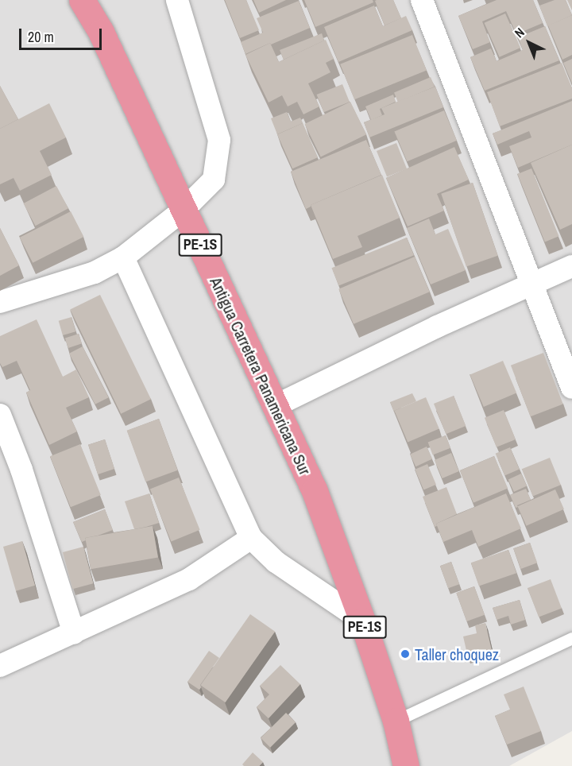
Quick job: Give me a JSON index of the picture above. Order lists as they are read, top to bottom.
{
  "streets": {
    "highway": ["PE-1S", "Antigua Carretera Panamericana Sur"]
  },
  "places": ["Taller choquez"],
  "scale_bar": "20 m",
  "north": "top left"
}
